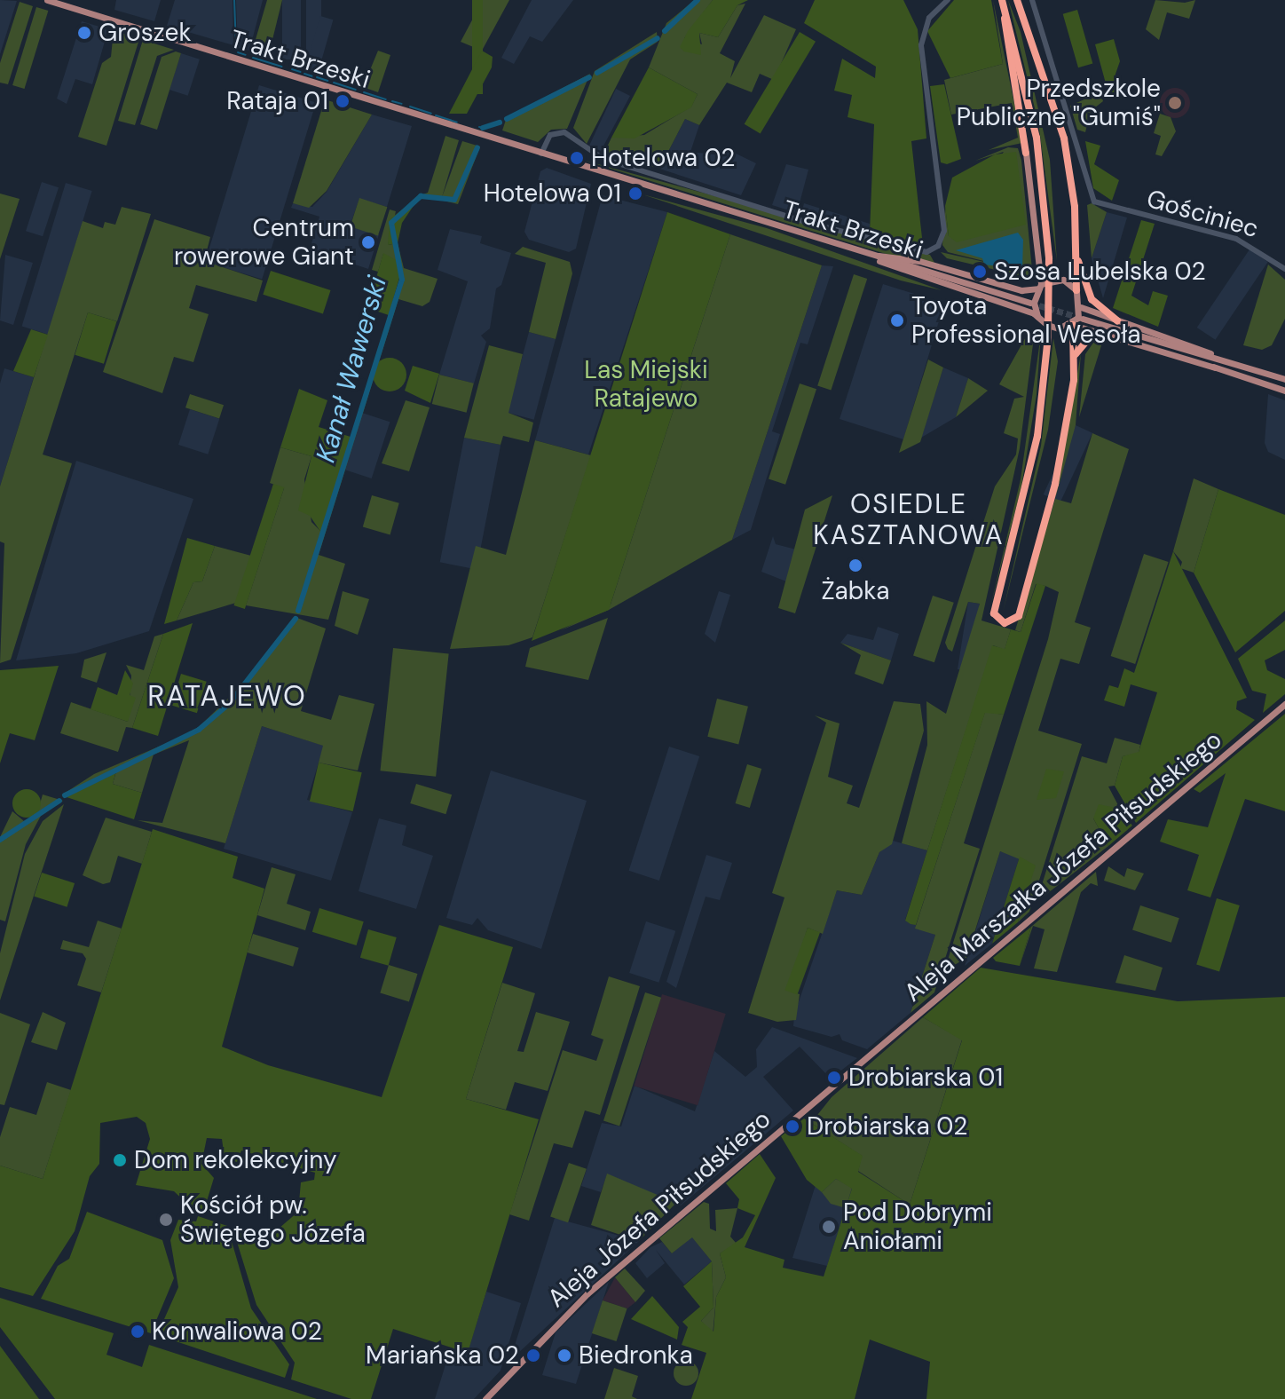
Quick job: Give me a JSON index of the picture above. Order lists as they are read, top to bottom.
{
  "streets": {
    "main road": ["Trakt Brzeski", "Aleja Marszałka Józefa Piłsudskiego", "Aleja Józefa Piłsudskiego"],
    "street": ["Gościniec"]
  },
  "crossings": [
    ["Aleja Marszałka Józefa Piłsudskiego", "Aleja Józefa Piłsudskiego"]
  ],
  "districts": ["OSIEDLE KASZTANOWA", "RATAJEWO"],
  "water": ["Kanał Wawerski"],
  "parks": ["Las Miejski Ratajewo"],
  "places": [
    "Groszek",
    "Rataja 01",
    "Przedszkole Publiczne \"Gumiś\"",
    "Hotelowa 02",
    "Hotelowa 01",
    "Centrum rowerowe Giant",
    "Szosa Lubelska 02",
    "Toyota Professional Wesoła",
    "Żabka",
    "Drobiarska 01",
    "Drobiarska 02",
    "Dom rekolekcyjny",
    "Kościół pw. Świętego Józefa",
    "Pod Dobrymi Aniołami",
    "Konwaliowa 02",
    "Mariańska 02",
    "Biedronka"
  ]
}
